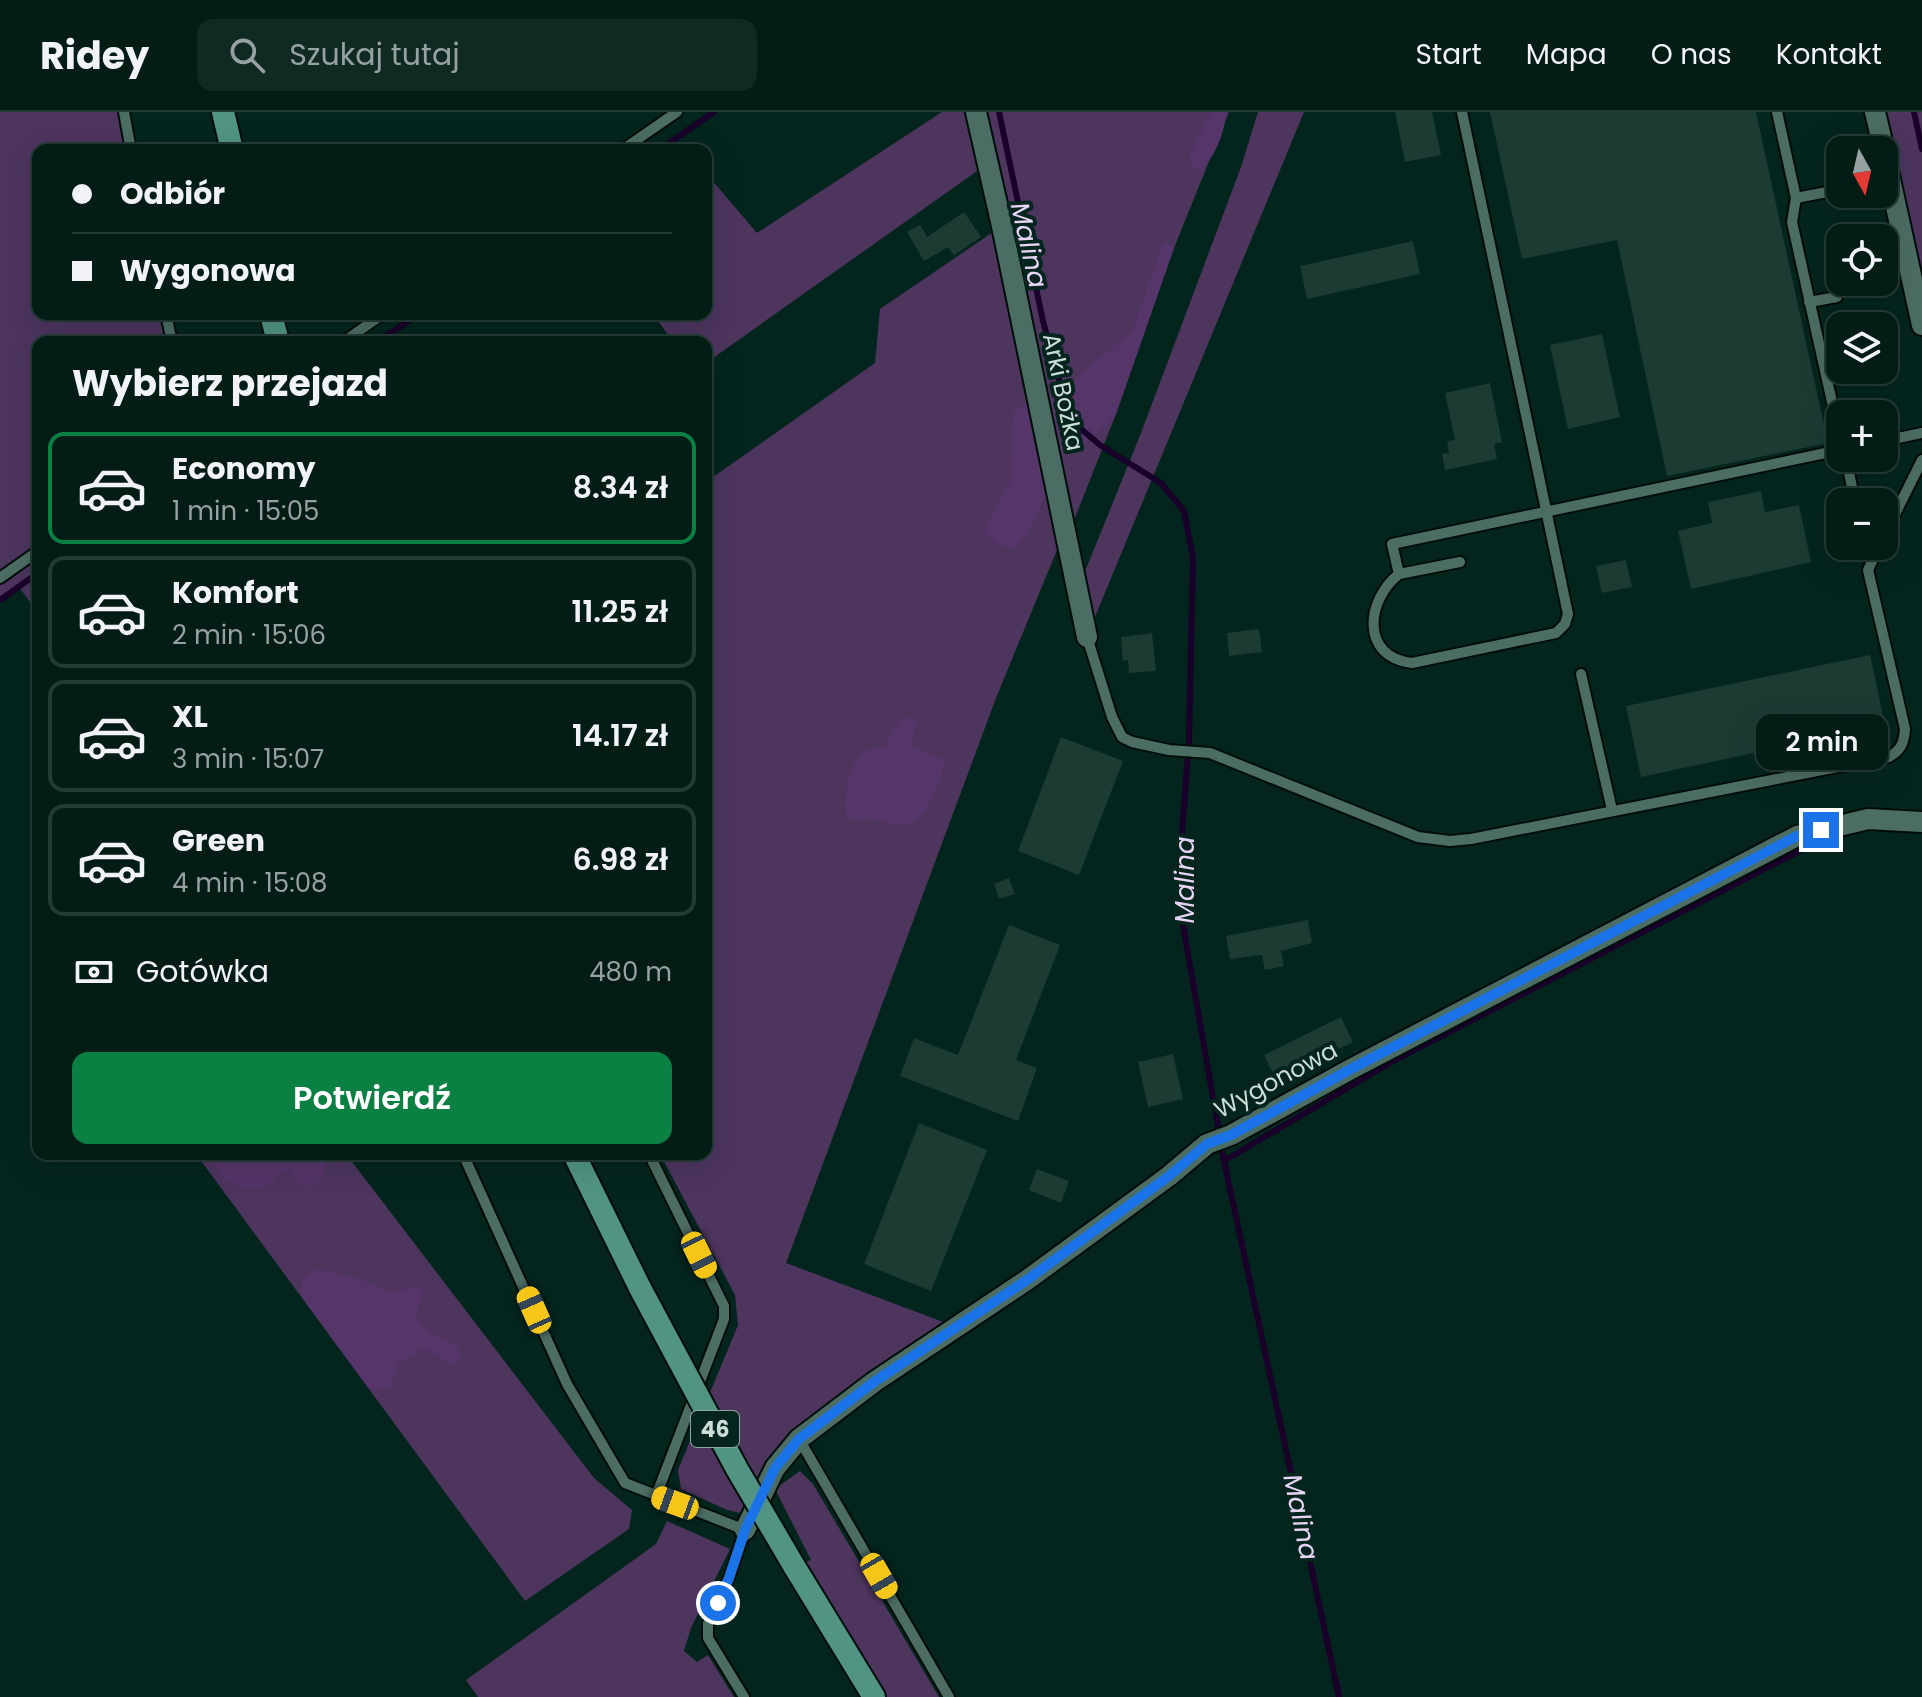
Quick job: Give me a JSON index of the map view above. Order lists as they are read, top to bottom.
{
  "streets": {
    "main road": ["46"],
    "street": ["Arki Bożka", "Wygonowa"]
  },
  "water": ["Malina"],
  "north": "bottom",
  "page": {
    "header": "Ridey",
    "search": "Szukaj tutaj",
    "nav": [
      "Start",
      "Mapa",
      "O nas",
      "Kontakt"
    ],
    "map_buttons": ["+", "−"],
    "banner": ["Odbiór", "Wygonowa"],
    "heading": "Wybierz przejazd",
    "list": [
      {
        "name": "Economy",
        "note": "1 min · 15:05",
        "value": "8.34 zł"
      },
      {
        "name": "Komfort",
        "note": "2 min · 15:06",
        "value": "11.25 zł"
      },
      {
        "name": "XL",
        "note": "3 min · 15:07",
        "value": "14.17 zł"
      },
      {
        "name": "Green",
        "note": "4 min · 15:08",
        "value": "6.98 zł"
      }
    ],
    "bubble": "2 min",
    "pay": ["Gotówka", "480 m"],
    "buttons": "Potwierdź"
  }
}
